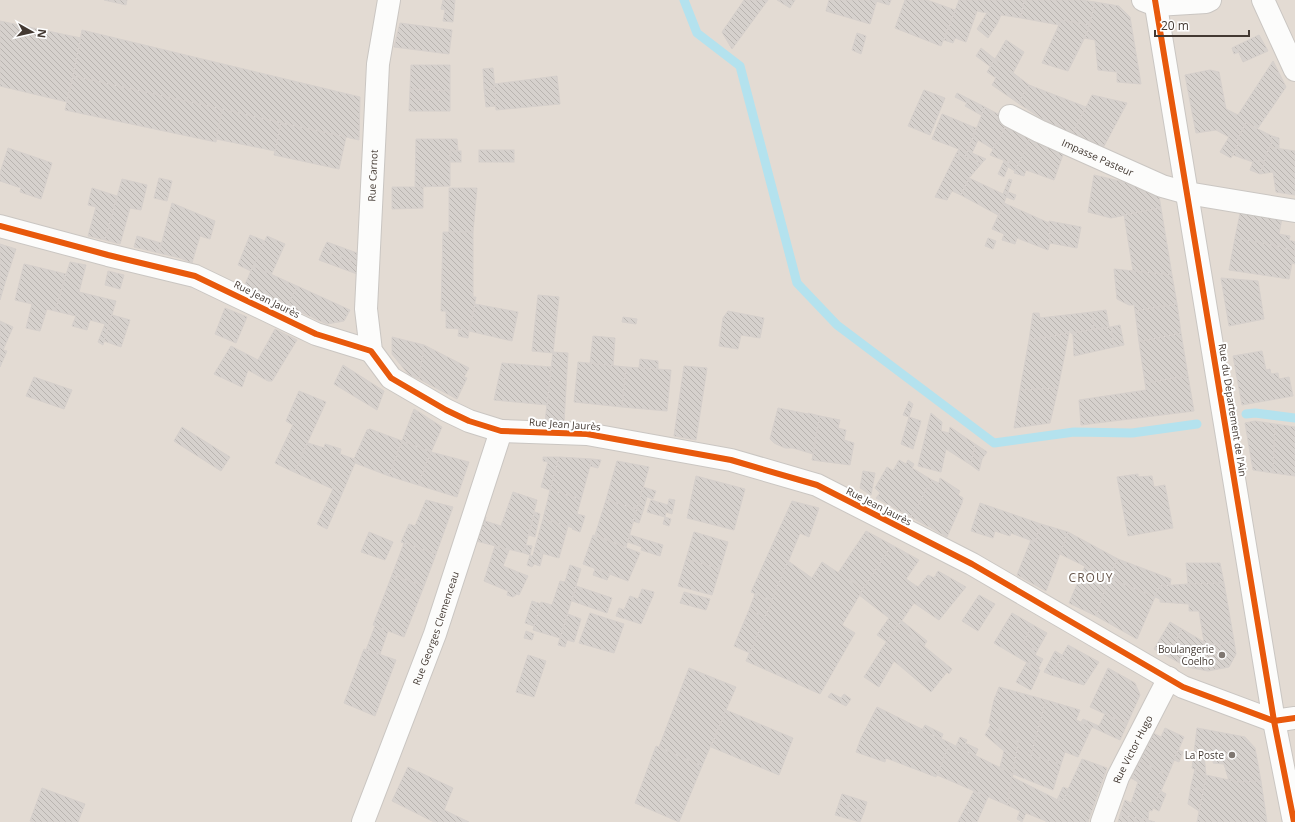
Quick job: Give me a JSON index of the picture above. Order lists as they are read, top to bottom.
{
  "streets": {
    "street": [
      "Impasse Pasteur",
      "Rue Carnot",
      "Rue Jean Jaurès",
      "Rue du Département de l'Ain",
      "Rue Georges Clemenceau",
      "Rue Victor Hugo"
    ]
  },
  "crossings": [
    ["Impasse Pasteur", "Rue du Département de l'Ain"],
    ["Rue Carnot", "Rue Jean Jaurès"],
    ["Rue Jean Jaurès", "Rue du Département de l'Ain"],
    ["Rue Jean Jaurès", "Rue Georges Clemenceau"],
    ["Rue Jean Jaurès", "Rue Victor Hugo"]
  ],
  "districts": ["CROUY"],
  "places": ["Boulangerie Coelho", "La Poste"],
  "scale_bar": "20 m",
  "north": "right"
}
